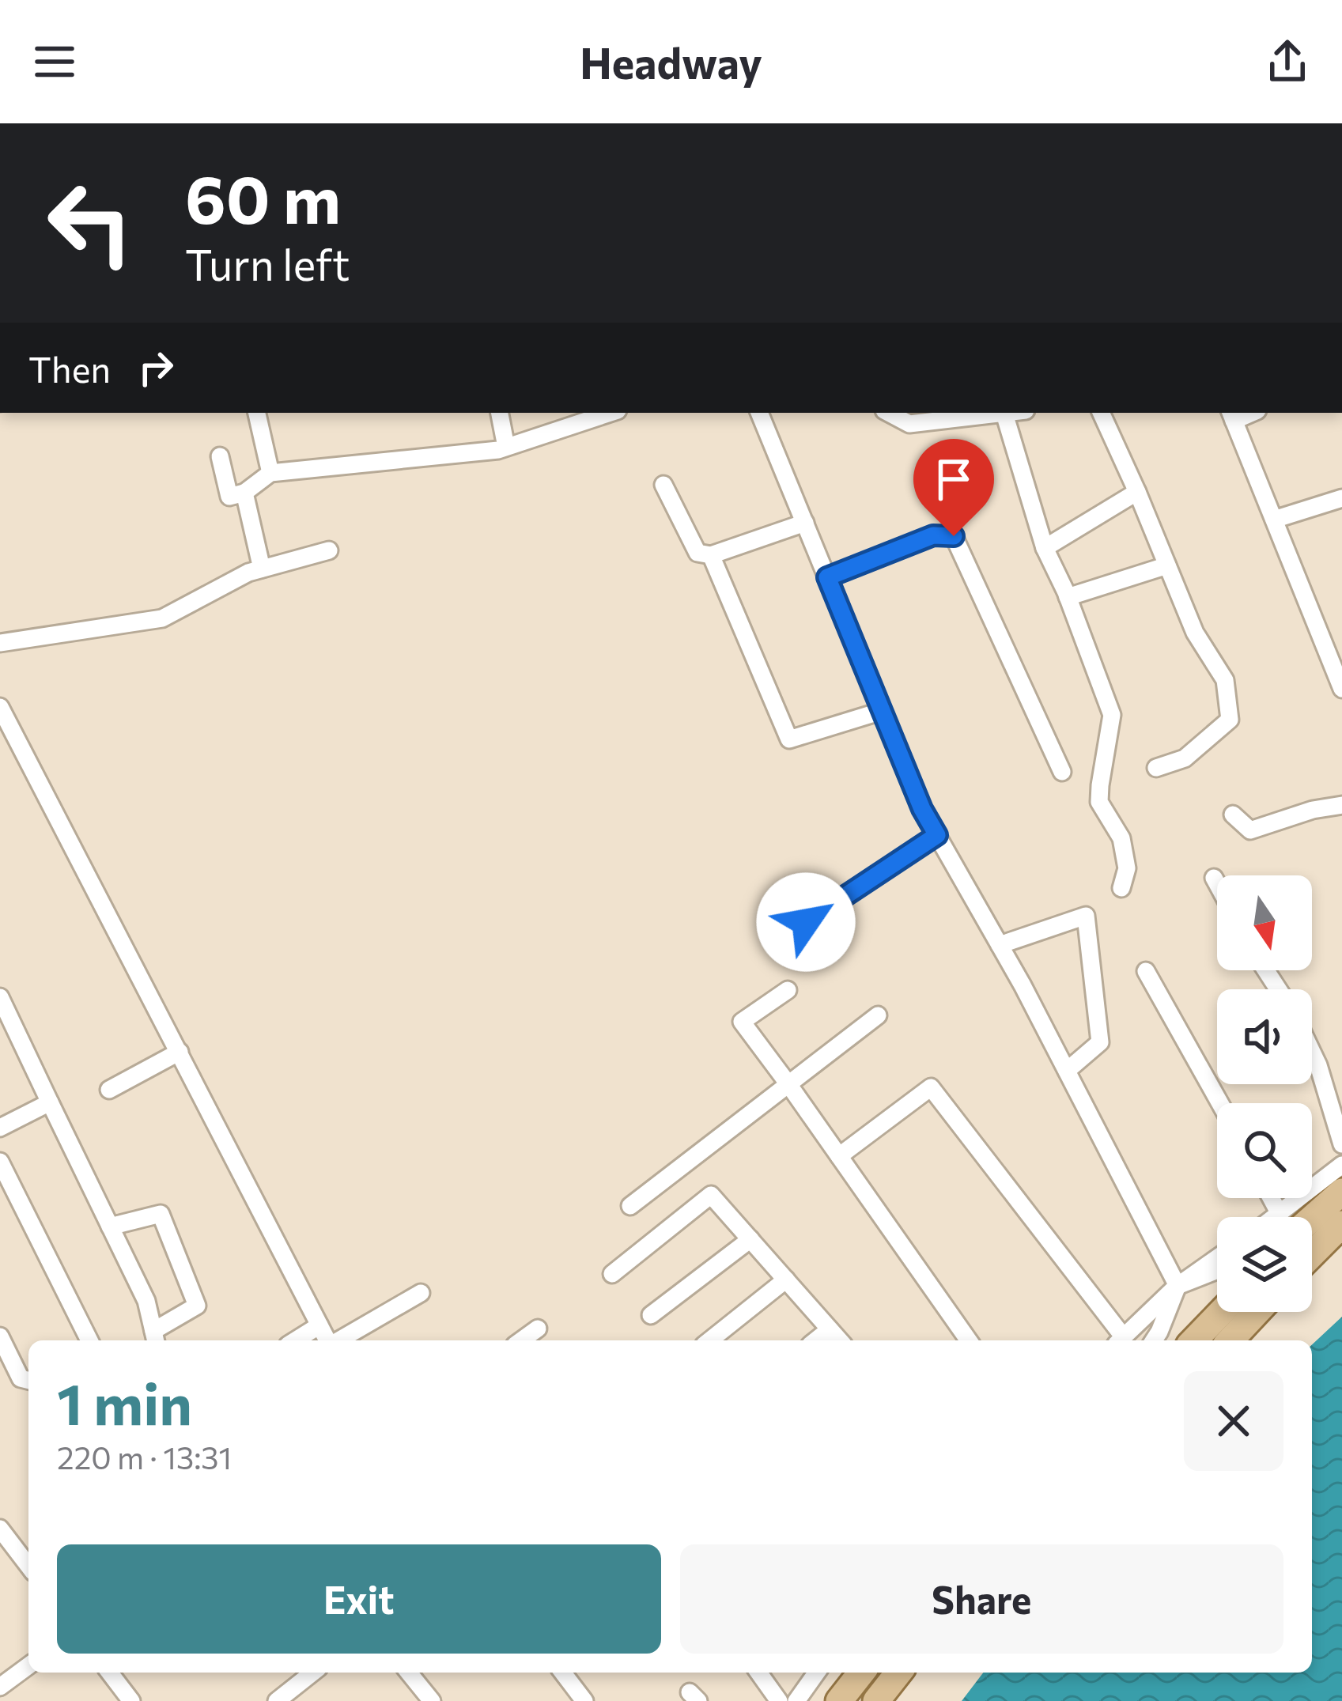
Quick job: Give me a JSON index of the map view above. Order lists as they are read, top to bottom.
{
  "north": "bottom",
  "page": {
    "header": "Headway",
    "turn": ["60 m", "Turn left"],
    "then": "Then",
    "heading": ["1 min", "220 m · 13:31"],
    "buttons": ["Exit", "Share"]
  }
}
